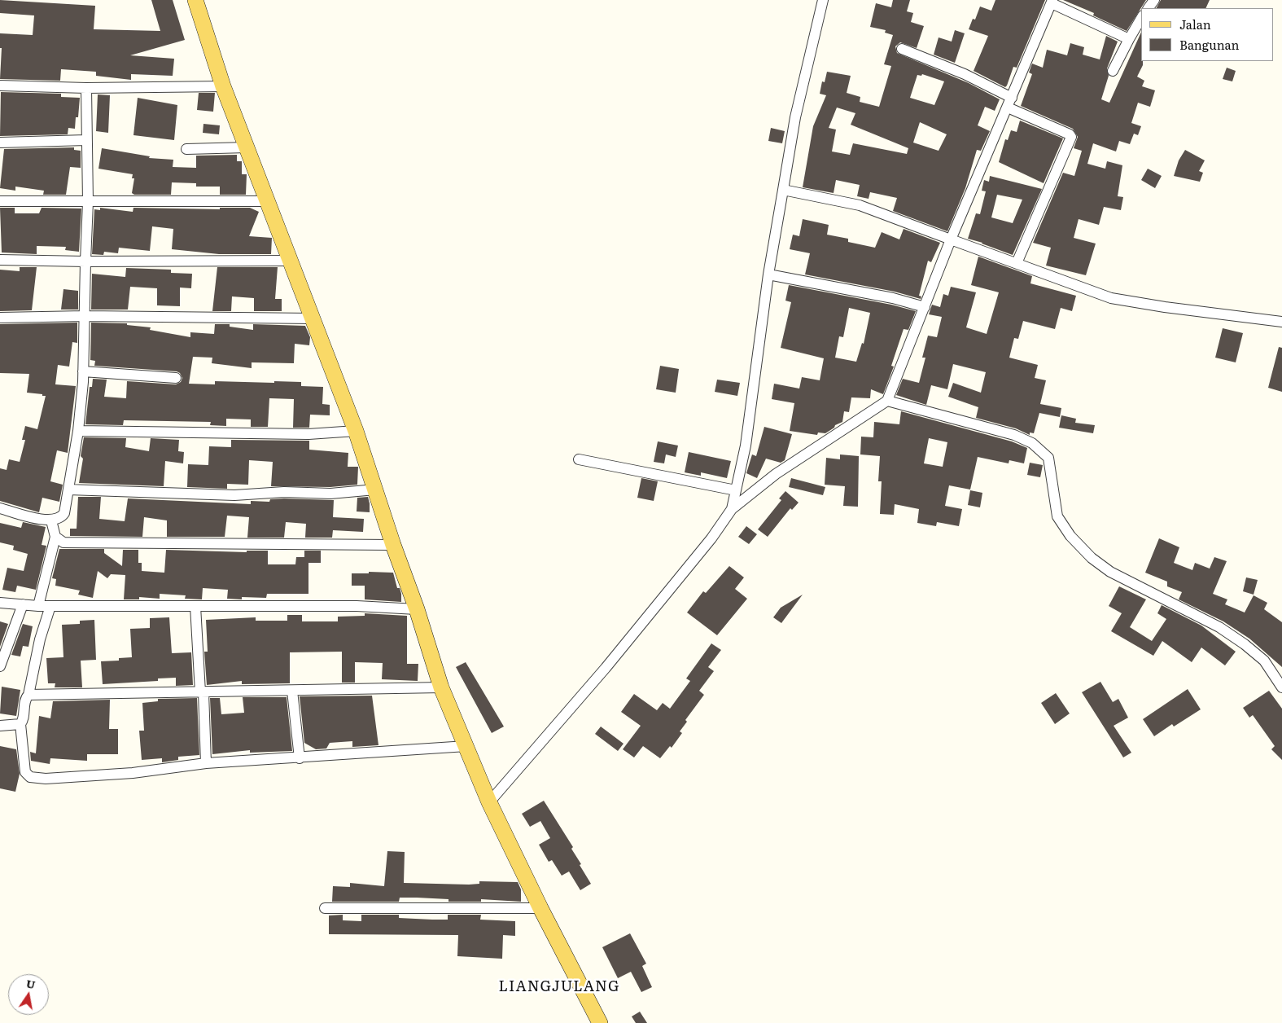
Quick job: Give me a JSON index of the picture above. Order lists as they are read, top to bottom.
{
  "districts": ["LIANGJULANG"],
  "legend": ["Jalan", "Bangunan"],
  "north": "top"
}
